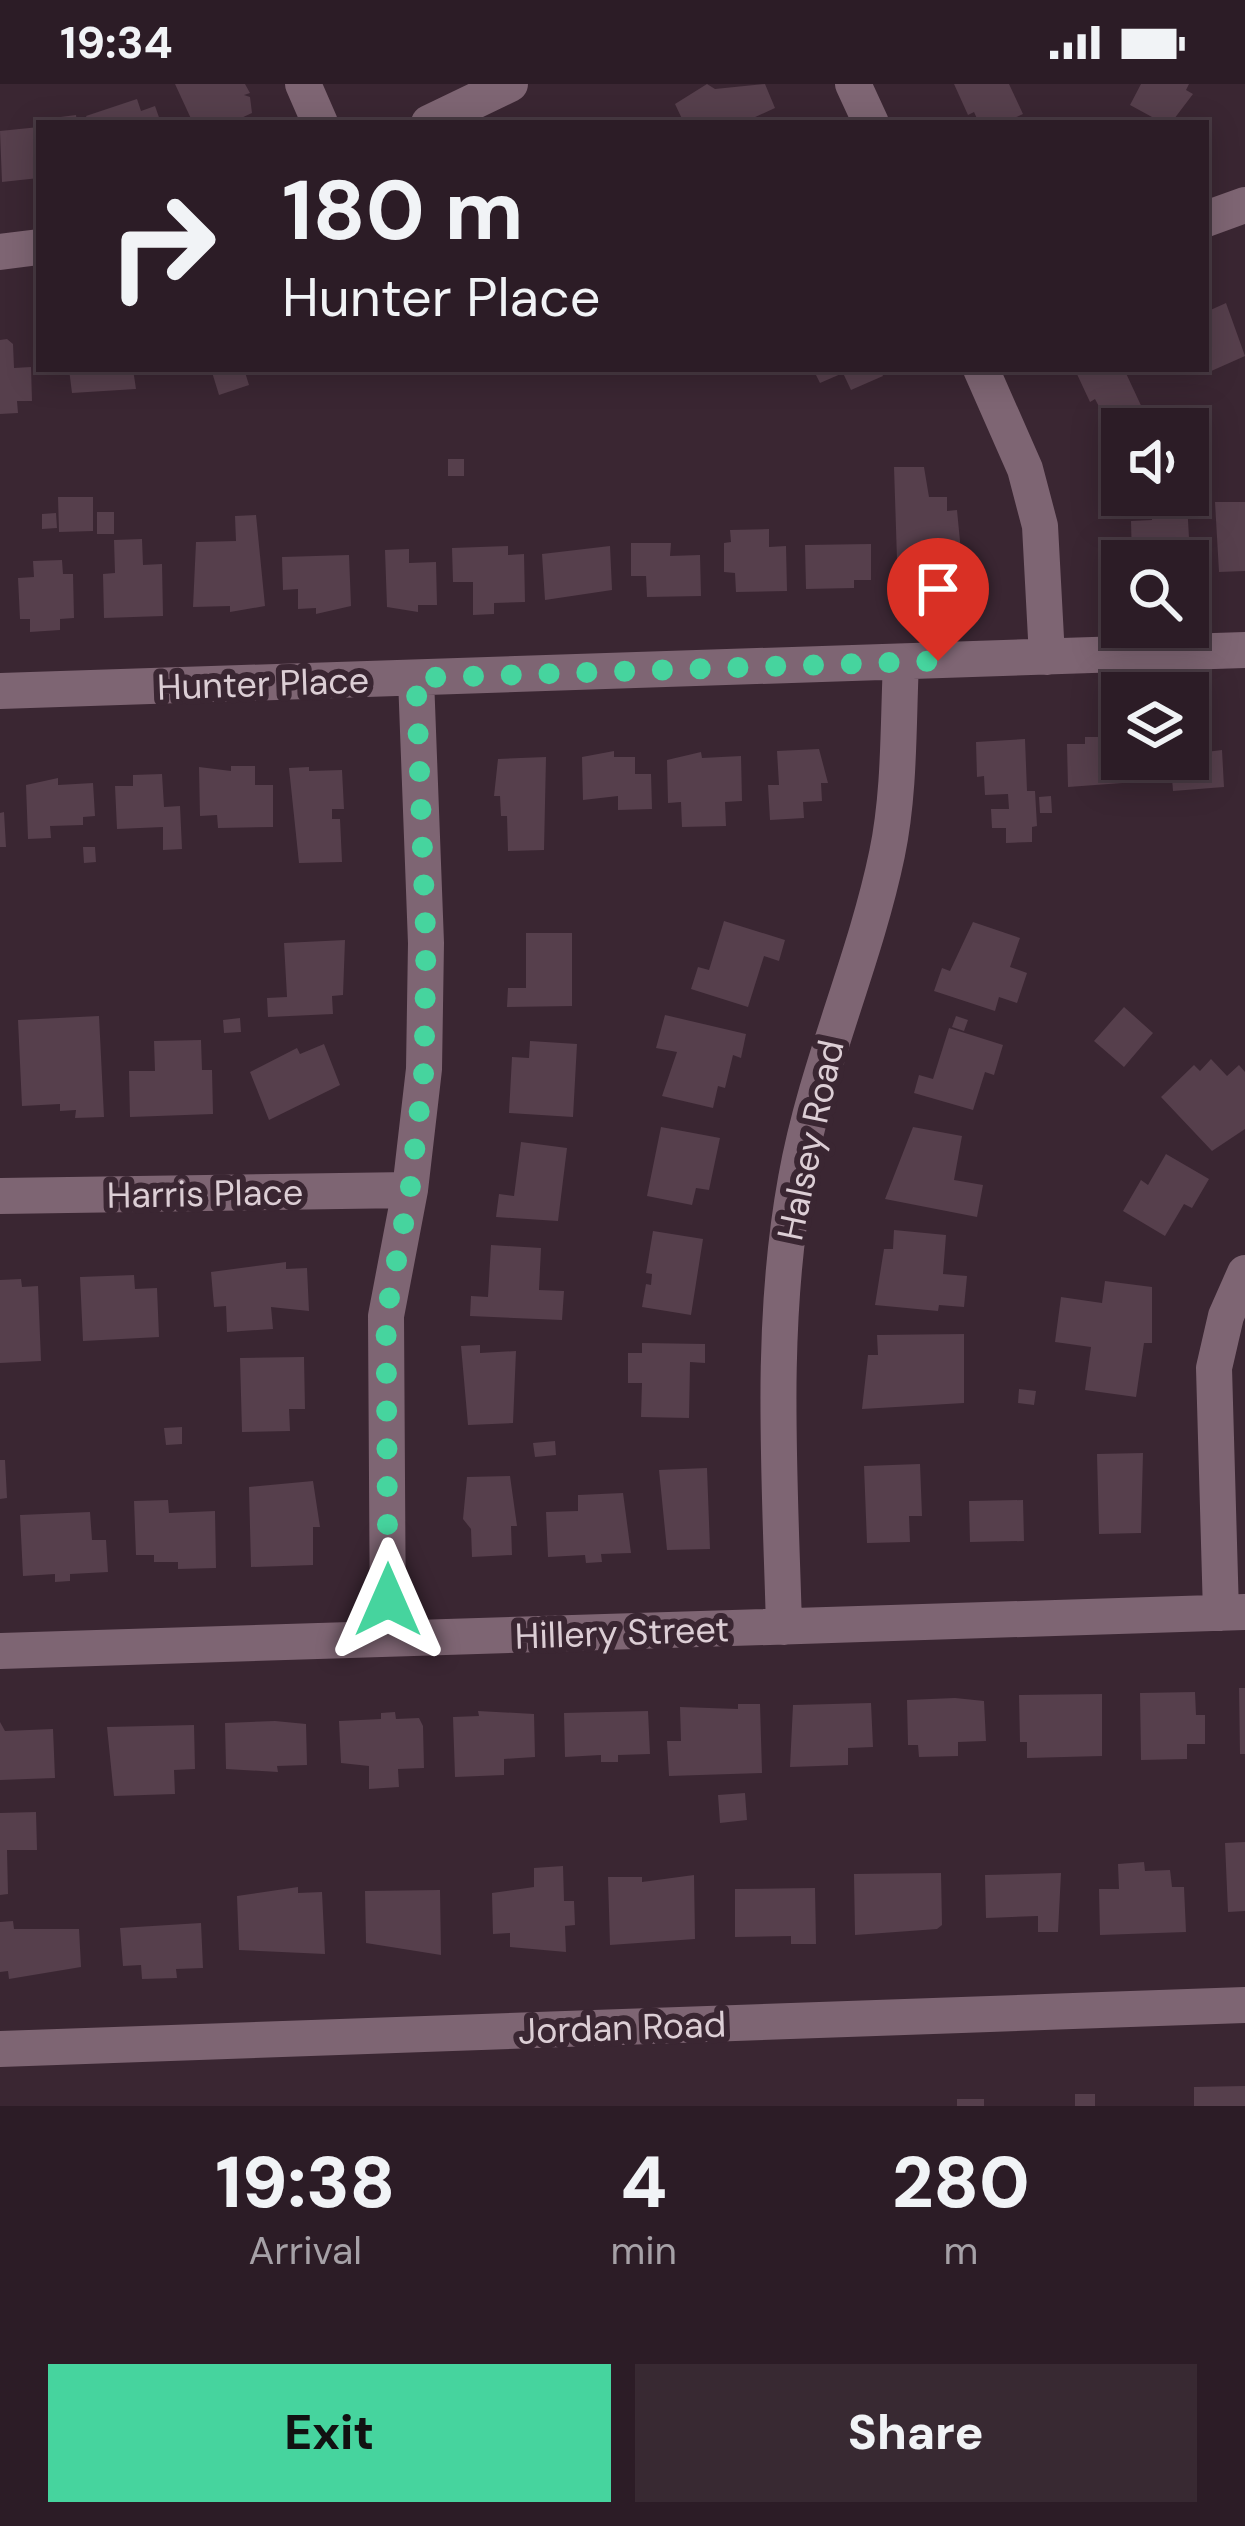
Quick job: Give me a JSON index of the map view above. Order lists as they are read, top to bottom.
{
  "streets": {
    "street": [
      "Hunter Place",
      "Halsey Road",
      "Harris Place",
      "Hillery Street",
      "Jordan Road"
    ]
  },
  "crossings": [
    ["Hunter Place", "Halsey Road"],
    ["Halsey Road", "Hillery Street"]
  ],
  "page": {
    "status": "19:34",
    "turn": ["180 m", "Hunter Place"],
    "eta": [
      "19:38",
      "Arrival",
      "4",
      "min",
      "280",
      "m"
    ],
    "buttons": ["Exit", "Share"]
  }
}
